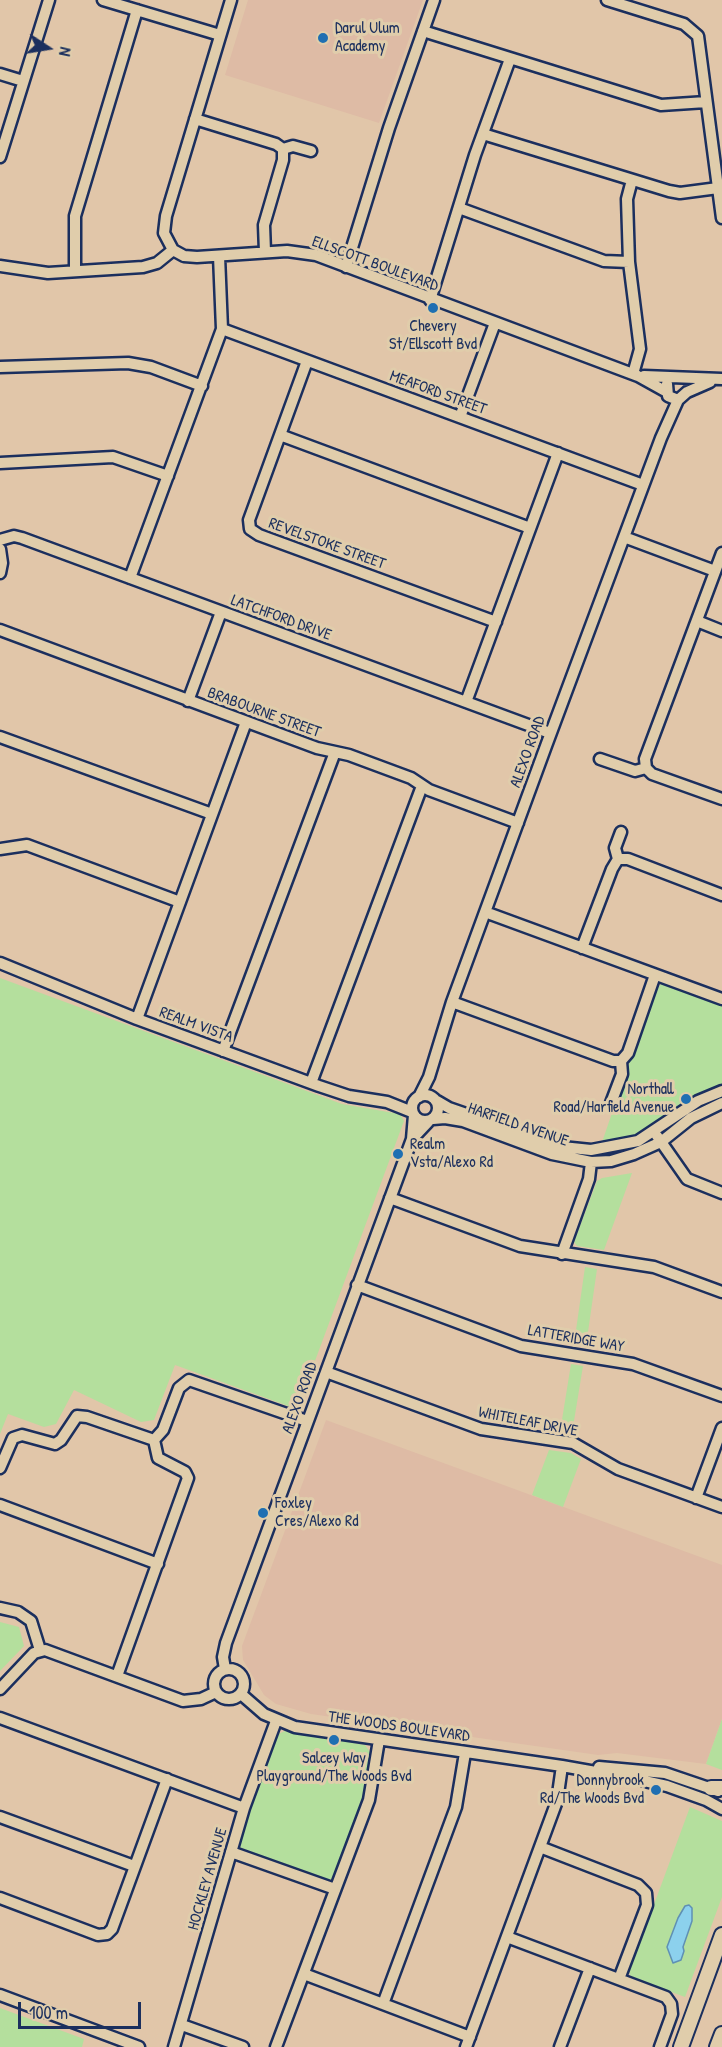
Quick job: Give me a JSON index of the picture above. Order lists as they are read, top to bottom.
{
  "streets": {
    "street": [
      "ELLSCOTT BOULEVARD",
      "MEAFORD STREET",
      "REVELSTOKE STREET",
      "LATCHFORD DRIVE",
      "BRABOURNE STREET",
      "ALEXO ROAD",
      "REALM VISTA",
      "HARFIELD AVENUE",
      "LATTERIDGE WAY",
      "WHITELEAF DRIVE",
      "THE WOODS BOULEVARD",
      "HOCKLEY AVENUE"
    ]
  },
  "crossings": [
    ["ELLSCOTT BOULEVARD", "ALEXO ROAD"],
    ["MEAFORD STREET", "REVELSTOKE STREET"],
    ["MEAFORD STREET", "ALEXO ROAD"],
    ["LATCHFORD DRIVE", "ALEXO ROAD"],
    ["BRABOURNE STREET", "ALEXO ROAD"],
    ["ALEXO ROAD", "REALM VISTA"],
    ["ALEXO ROAD", "HARFIELD AVENUE"],
    ["ALEXO ROAD", "LATTERIDGE WAY"],
    ["ALEXO ROAD", "WHITELEAF DRIVE"],
    ["ALEXO ROAD", "THE WOODS BOULEVARD"],
    ["REALM VISTA", "HARFIELD AVENUE"],
    ["THE WOODS BOULEVARD", "HOCKLEY AVENUE"]
  ],
  "places": [
    "Darul Ulum Academy",
    "Chevery St/Ellscott Bvd",
    "Northall Road/Harfield Avenue",
    "Realm Vsta/Alexo Rd",
    "Foxley Cres/Alexo Rd",
    "Salcey Way Playground/The Woods Bvd",
    "Donnybrook Rd/The Woods Bvd"
  ],
  "scale_bar": "100 m",
  "north": "right"
}
